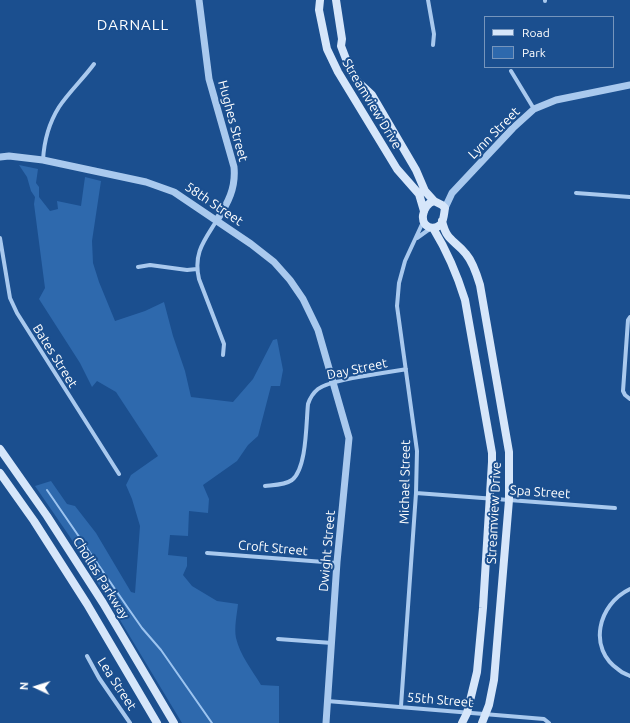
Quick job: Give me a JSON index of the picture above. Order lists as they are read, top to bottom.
{
  "streets": {
    "main road": ["Streamview Drive", "Chollas Parkway"],
    "street": [
      "Hughes Street",
      "Lynn Street",
      "58th Street",
      "Bates Street",
      "Day Street",
      "Michael Street",
      "Spa Street",
      "Croft Street",
      "Dwight Street",
      "Lea Street",
      "55th Street"
    ]
  },
  "crossings": [
    ["Streamview Drive", "Lynn Street"],
    ["Streamview Drive", "Michael Street"],
    ["Streamview Drive", "Spa Street"],
    ["Streamview Drive", "55th Street"],
    ["Hughes Street", "58th Street"],
    ["Lynn Street", "Michael Street"],
    ["58th Street", "Day Street"],
    ["58th Street", "Dwight Street"],
    ["Day Street", "Michael Street"],
    ["Day Street", "Dwight Street"],
    ["Michael Street", "Spa Street"],
    ["Michael Street", "55th Street"],
    ["Croft Street", "Dwight Street"],
    ["Dwight Street", "55th Street"]
  ],
  "districts": ["DARNALL"],
  "legend": ["Road", "Park"],
  "north": "left"
}
